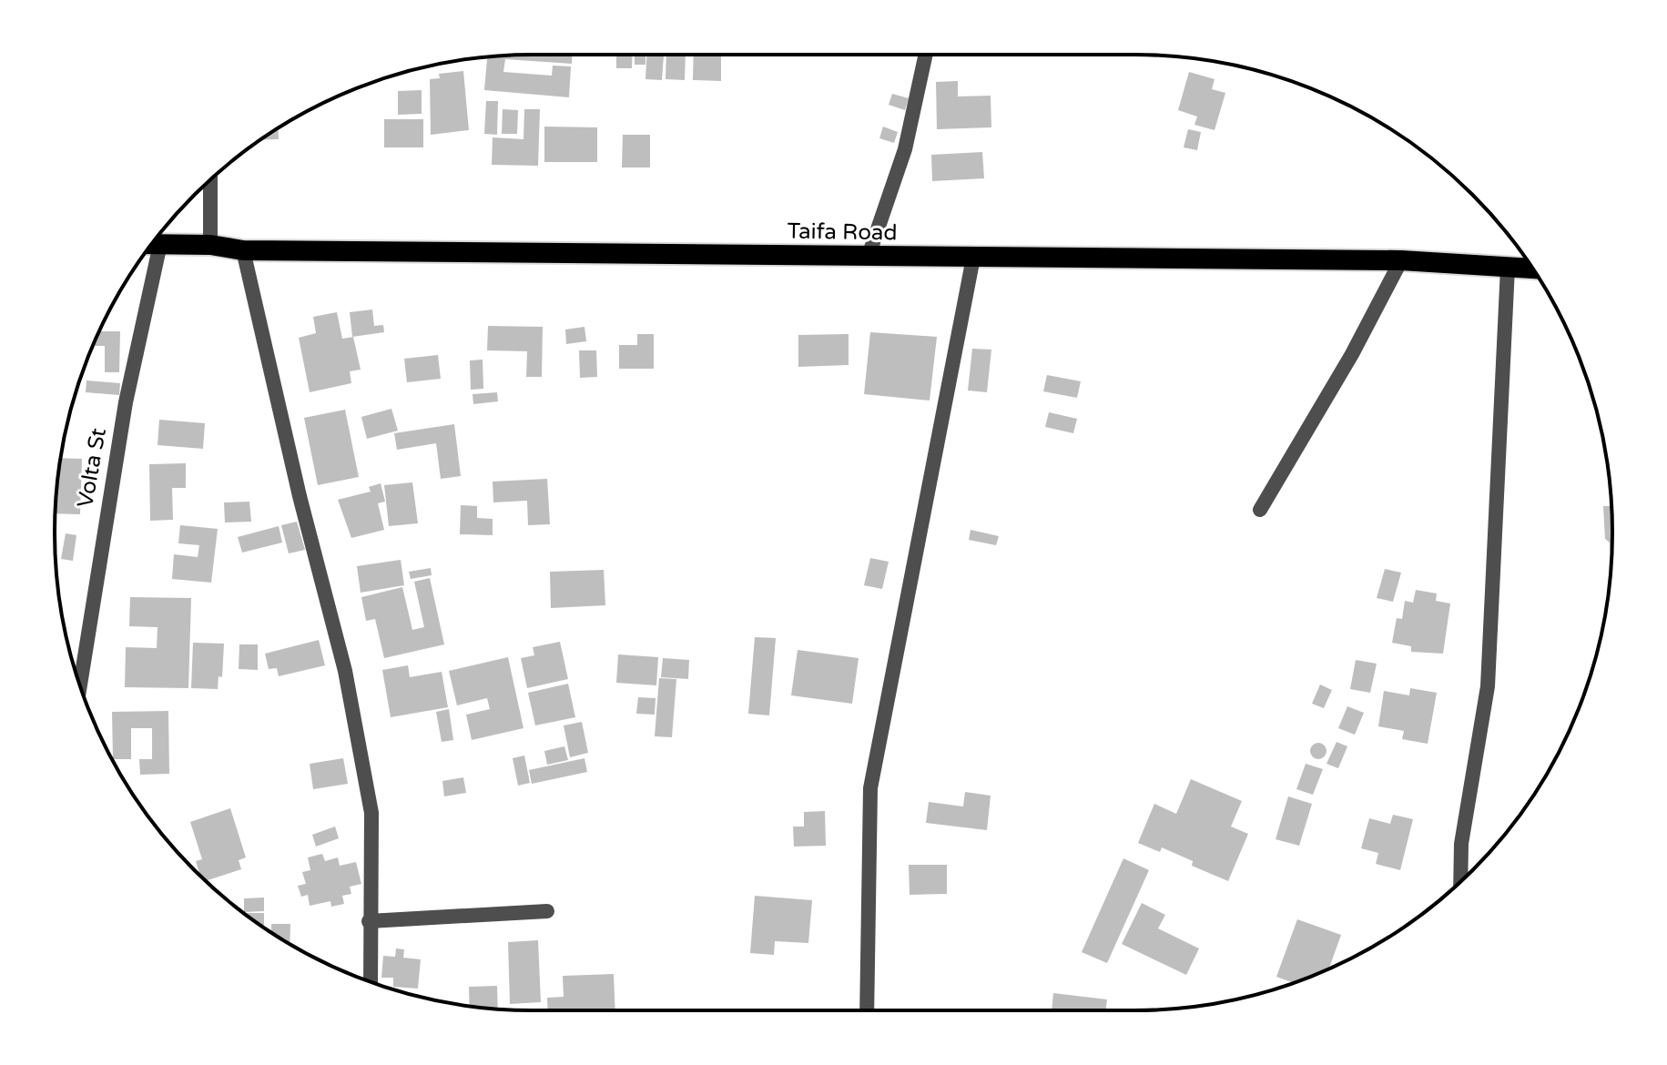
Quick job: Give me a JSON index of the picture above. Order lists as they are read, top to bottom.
{
  "streets": {
    "highway": ["Taifa Road"],
    "street": ["Volta St"]
  },
  "crossings": [
    ["Taifa Road", "Volta St"]
  ]
}
